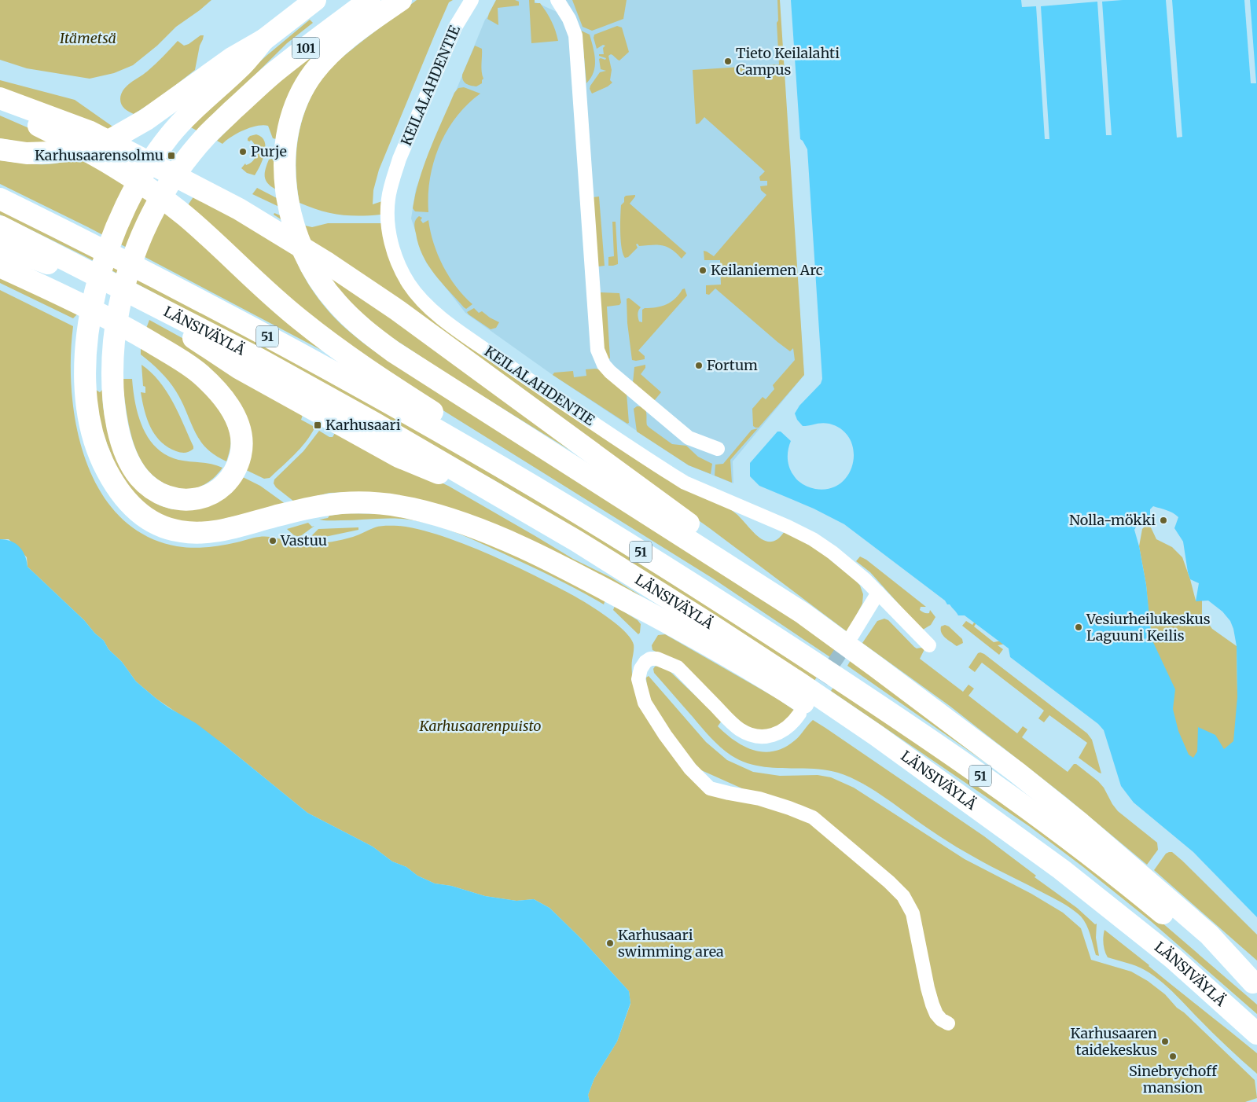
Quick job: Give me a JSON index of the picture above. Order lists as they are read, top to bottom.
{
  "streets": {
    "highway": ["101", "LÄNSIVÄYLÄ", "51"],
    "street": ["KEILALAHDENTIE"]
  },
  "parks": ["Itämetsä", "Karhusaarenpuisto"],
  "places": {
    "other": [
      "Tieto Keilalahti Campus",
      "Purje",
      "Keilaniemen Arc",
      "Fortum",
      "Nolla-mökki",
      "Vastuu",
      "Vesiurheilukeskus Laguuni Keilis",
      "Karhusaari swimming area",
      "Karhusaaren taidekeskus",
      "Sinebrychoff mansion"
    ],
    "transit": ["Karhusaarensolmu", "Karhusaari"]
  }
}
